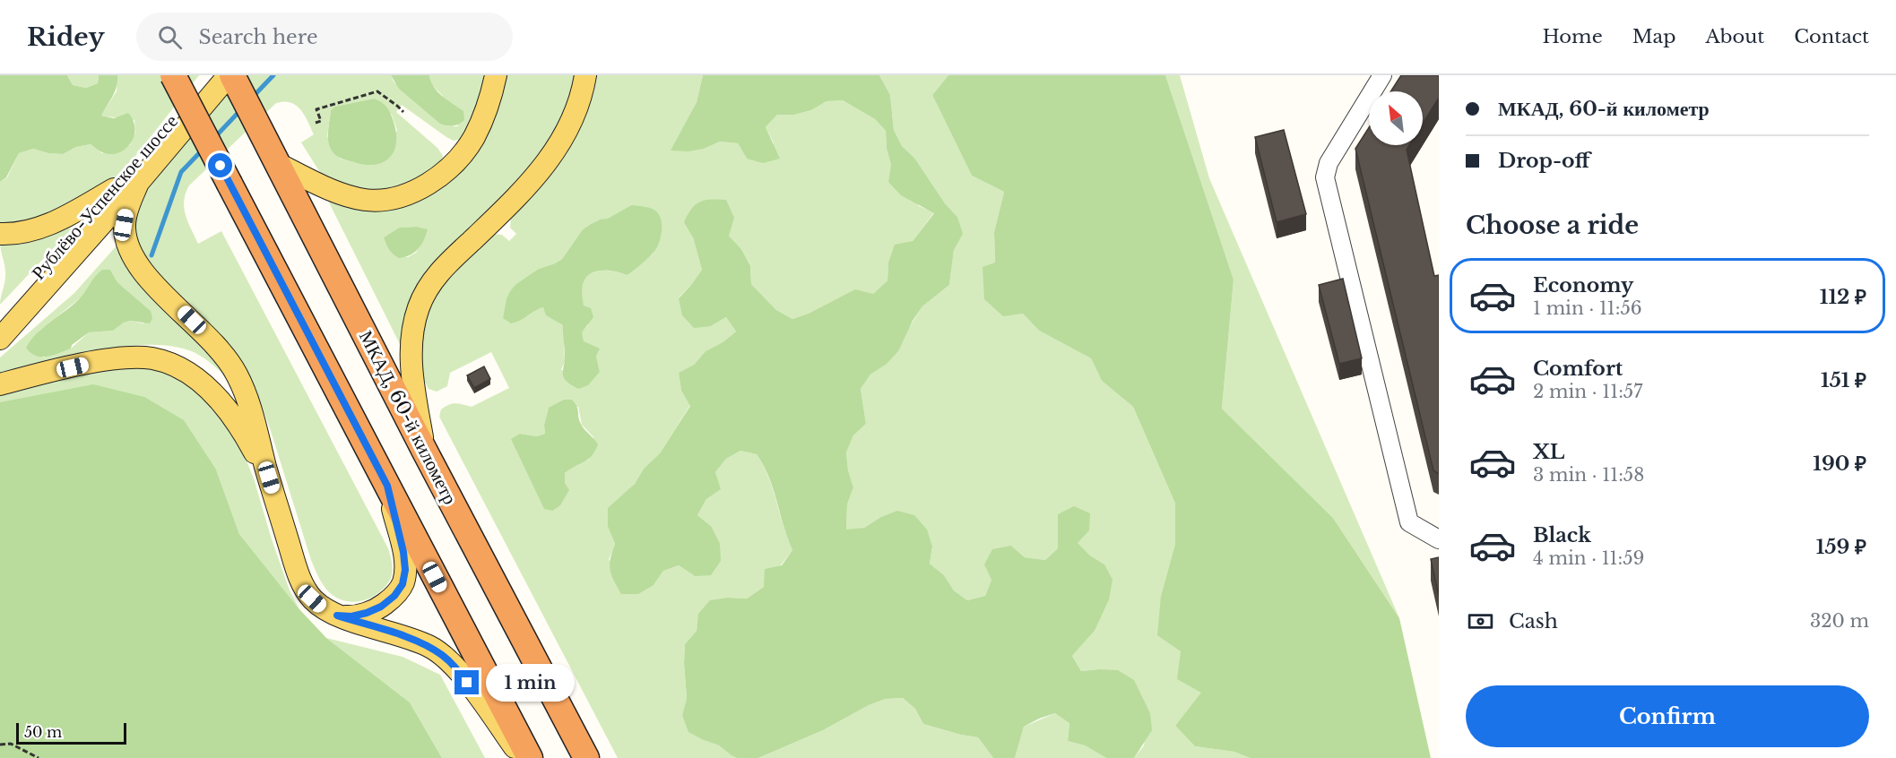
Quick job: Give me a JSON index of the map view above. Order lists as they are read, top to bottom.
{
  "streets": {
    "highway": ["МКАД, 60-й километр"],
    "main road": ["Рублёво-Успенское шоссе"]
  },
  "crossings": [
    ["Рублёво-Успенское шоссе", "МКАД, 60-й километр"]
  ],
  "scale_bar": "50 m",
  "north": "top left",
  "page": {
    "header": "Ridey",
    "search": "Search here",
    "nav": [
      "Home",
      "Map",
      "About",
      "Contact"
    ],
    "banner": ["МКАД, 60-й километр", "Drop-off"],
    "heading": "Choose a ride",
    "list": [
      {
        "name": "Economy",
        "note": "1 min · 11:56",
        "value": "112 ₽"
      },
      {
        "name": "Comfort",
        "note": "2 min · 11:57",
        "value": "151 ₽"
      },
      {
        "name": "XL",
        "note": "3 min · 11:58",
        "value": "190 ₽"
      },
      {
        "name": "Black",
        "note": "4 min · 11:59",
        "value": "159 ₽"
      }
    ],
    "pay": ["Cash", "320 m"],
    "bubble": "1 min",
    "buttons": "Confirm",
    "scale": "50 m"
  }
}
